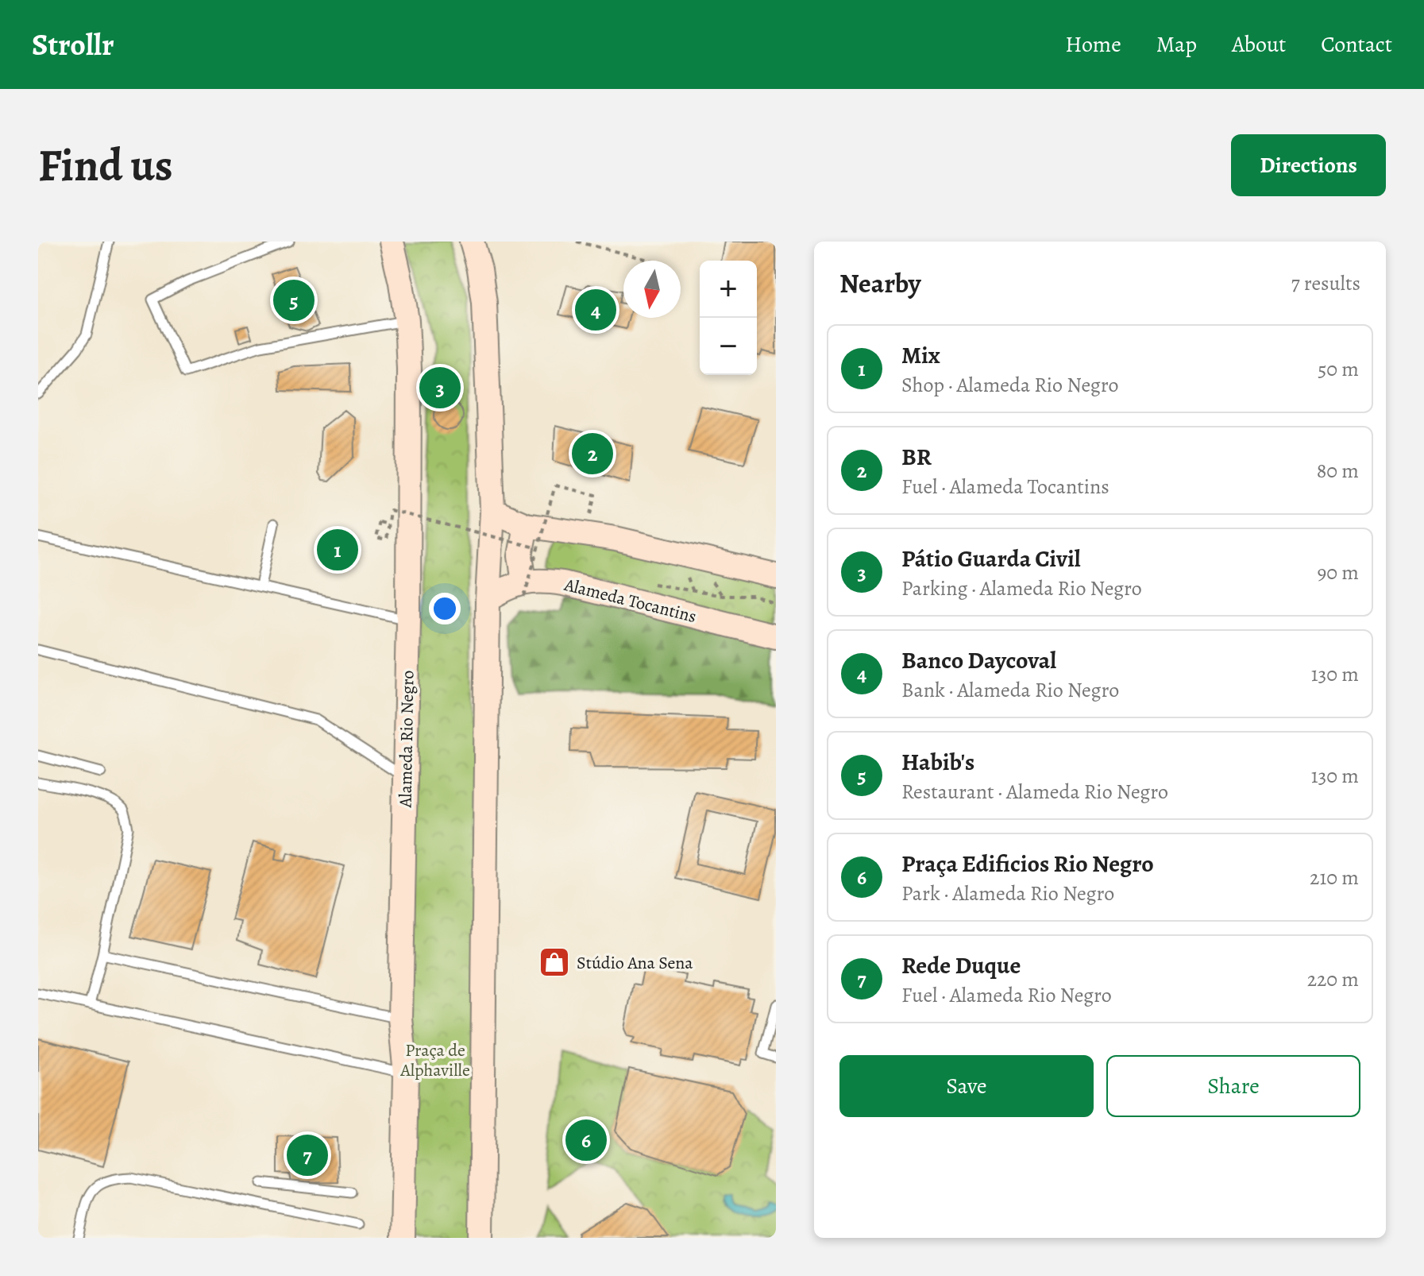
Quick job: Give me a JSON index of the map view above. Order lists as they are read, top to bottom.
{
  "streets": {
    "main road": ["Alameda Tocantins", "Alameda Rio Negro"]
  },
  "parks": ["Praça de Alphaville"],
  "places": {
    "shop": ["Stúdio Ana Sena"]
  },
  "north": "bottom",
  "page": {
    "header": "Strollr",
    "nav": [
      "Home",
      "Map",
      "About",
      "Contact"
    ],
    "buttons": [
      "Directions",
      ["Save", "Share"]
    ],
    "title": "Find us",
    "heading": ["Nearby", "7 results"],
    "map_buttons": ["+", "−"],
    "pins": [
      "5",
      "4",
      "3",
      "2",
      "1",
      "6",
      "7"
    ],
    "list": [
      {
        "mark": "1",
        "name": "Mix",
        "note": "Shop · Alameda Rio Negro",
        "value": "50 m"
      },
      {
        "mark": "2",
        "name": "BR",
        "note": "Fuel · Alameda Tocantins",
        "value": "80 m"
      },
      {
        "mark": "3",
        "name": "Pátio Guarda Civil",
        "note": "Parking · Alameda Rio Negro",
        "value": "90 m"
      },
      {
        "mark": "4",
        "name": "Banco Daycoval",
        "note": "Bank · Alameda Rio Negro",
        "value": "130 m"
      },
      {
        "mark": "5",
        "name": "Habib's",
        "note": "Restaurant · Alameda Rio Negro",
        "value": "130 m"
      },
      {
        "mark": "6",
        "name": "Praça Edificios Rio Negro",
        "note": "Park · Alameda Rio Negro",
        "value": "210 m"
      },
      {
        "mark": "7",
        "name": "Rede Duque",
        "note": "Fuel · Alameda Rio Negro",
        "value": "220 m"
      }
    ]
  }
}
